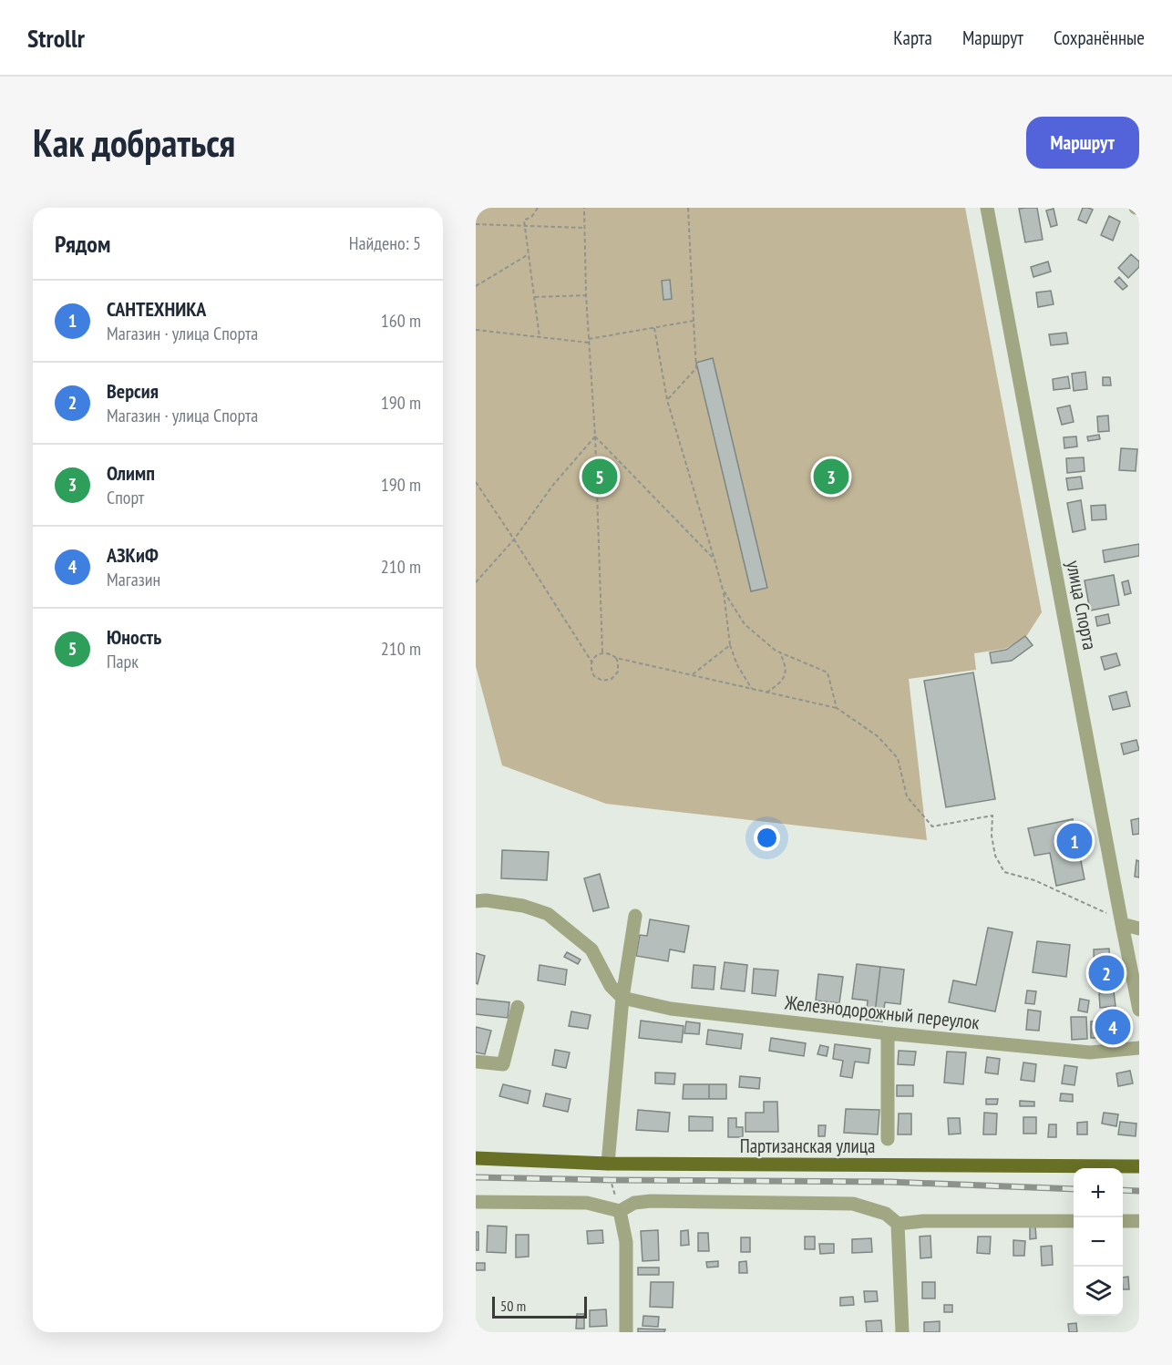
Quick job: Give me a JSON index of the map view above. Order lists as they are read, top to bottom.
{
  "streets": {
    "main road": ["Партизанская улица"],
    "street": ["улица Спорта", "Железнодорожный переулок"]
  },
  "scale_bar": "50 m",
  "page": {
    "header": "Strollr",
    "nav": ["Карта", "Маршрут", "Сохранённые"],
    "buttons": "Маршрут",
    "title": "Как добраться",
    "heading": ["Рядом", "Найдено: 5"],
    "list": [
      {
        "mark": "1",
        "name": "САНТЕХНИКА",
        "note": "Магазин · улица Спорта",
        "value": "160 m"
      },
      {
        "mark": "2",
        "name": "Версия",
        "note": "Магазин · улица Спорта",
        "value": "190 m"
      },
      {
        "mark": "3",
        "name": "Олимп",
        "note": "Спорт",
        "value": "190 m"
      },
      {
        "mark": "4",
        "name": "АЗКиФ",
        "note": "Магазин",
        "value": "210 m"
      },
      {
        "mark": "5",
        "name": "Юность",
        "note": "Парк",
        "value": "210 m"
      }
    ],
    "pins": [
      "3",
      "5",
      "1",
      "2",
      "4"
    ],
    "map_buttons": ["+", "−"],
    "scale": "50 m"
  }
}
